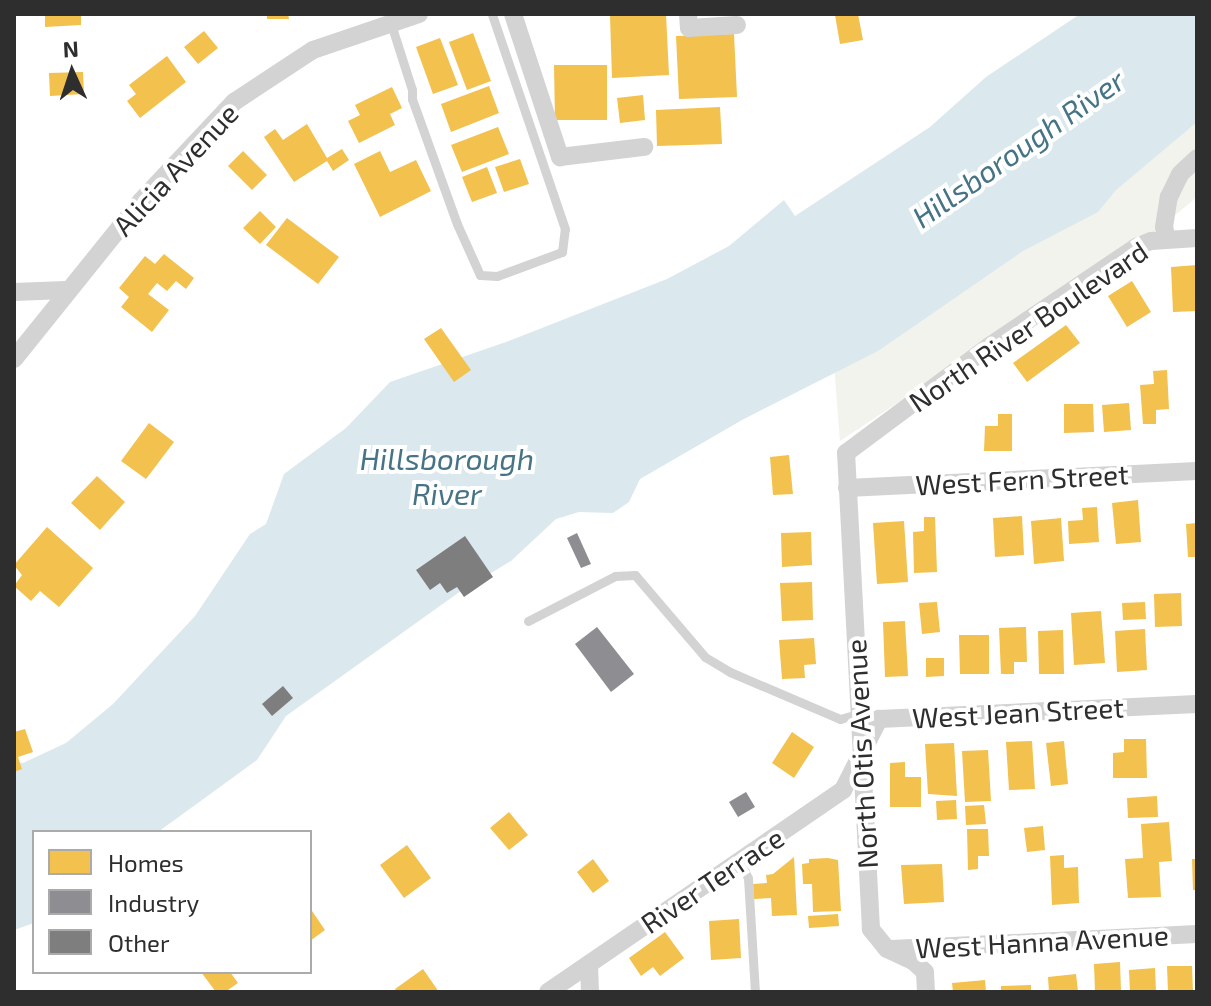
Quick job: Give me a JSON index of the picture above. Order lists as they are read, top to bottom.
{
  "streets": {
    "street": [
      "Alicia Avenue",
      "North River Boulevard",
      "West Fern Street",
      "West Jean Street",
      "North Otis Avenue",
      "River Terrace",
      "West Hanna Avenue"
    ]
  },
  "crossings": [
    ["North River Boulevard", "West Fern Street"],
    ["North River Boulevard", "North Otis Avenue"],
    ["West Fern Street", "North Otis Avenue"],
    ["West Jean Street", "North Otis Avenue"],
    ["West Jean Street", "River Terrace"],
    ["North Otis Avenue", "River Terrace"],
    ["North Otis Avenue", "West Hanna Avenue"]
  ],
  "water": ["Hillsborough River"],
  "legend": ["Homes", "Industry", "Other"],
  "north": "top"
}
